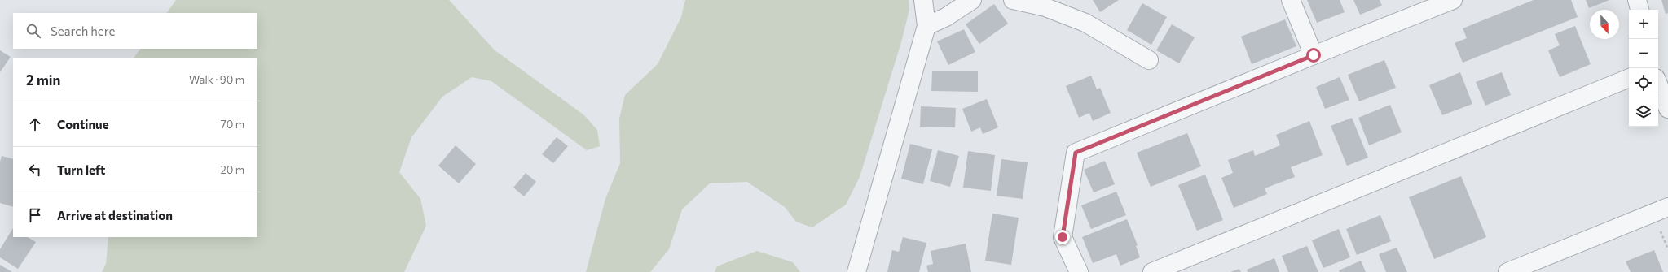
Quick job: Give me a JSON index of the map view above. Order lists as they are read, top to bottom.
{
  "north": "bottom",
  "page": {
    "map_buttons": ["+", "−"],
    "search": "Search here",
    "heading": ["2 min", "Walk · 90 m"],
    "list": [
      ["Continue", "70 m"],
      ["Turn left", "20 m"],
      "Arrive at destination"
    ]
  }
}
